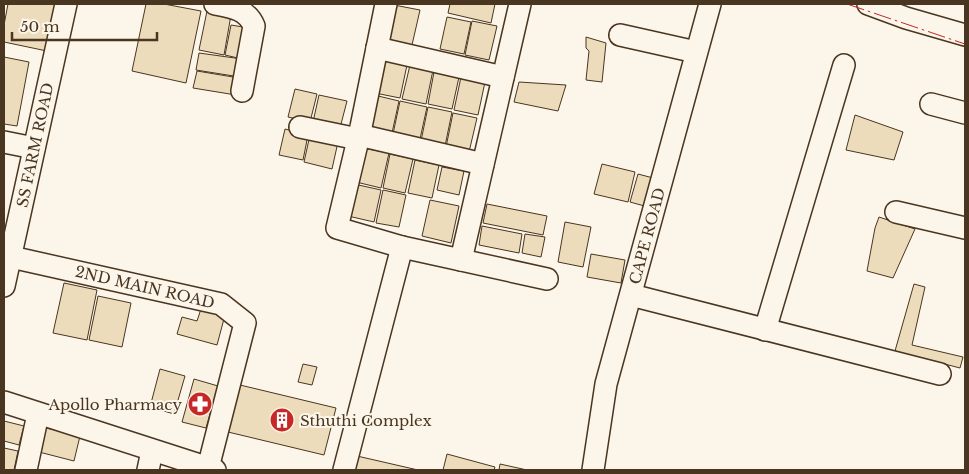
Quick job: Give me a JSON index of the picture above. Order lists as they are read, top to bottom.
{
  "streets": {
    "street": ["SS FARM ROAD", "CAPE ROAD", "2ND MAIN ROAD"]
  },
  "crossings": [
    ["SS FARM ROAD", "2ND MAIN ROAD"]
  ],
  "places": {
    "pharmacy": ["Apollo Pharmacy"],
    "building": ["Sthuthi Complex"]
  },
  "scale_bar": "50 m"
}
